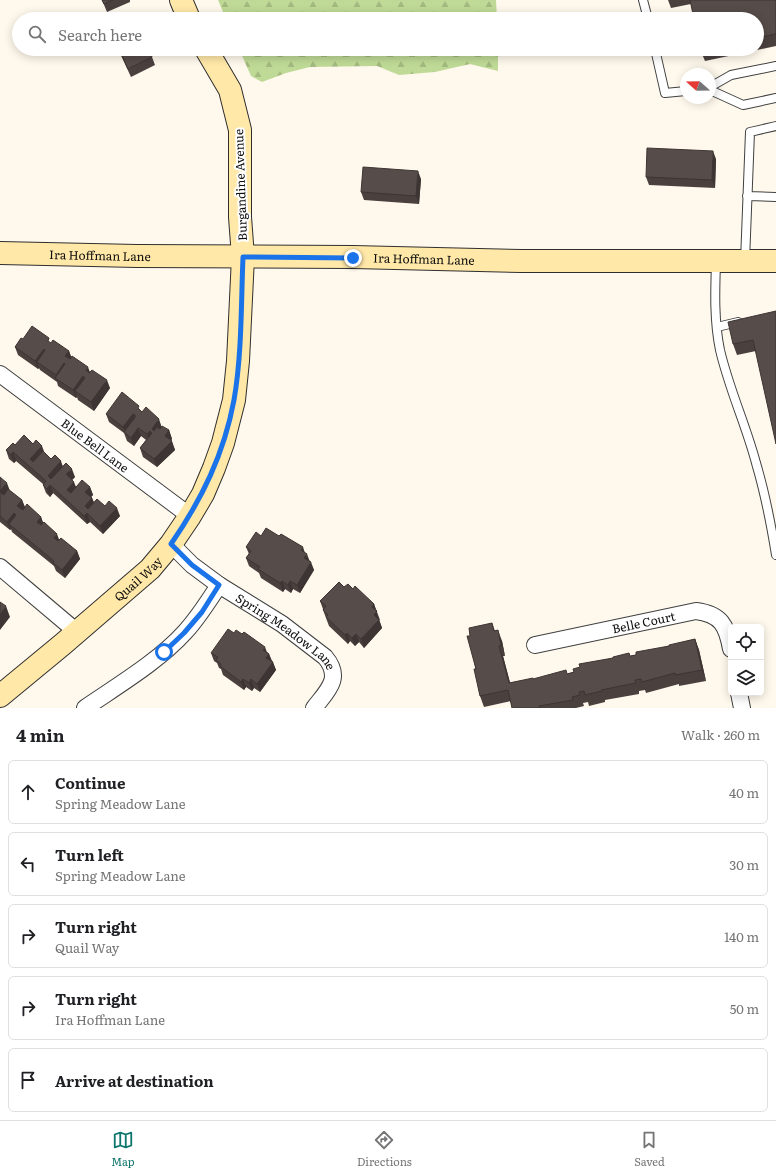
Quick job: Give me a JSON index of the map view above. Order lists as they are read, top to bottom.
{
  "streets": {
    "main road": ["Burgandine Avenue", "Ira Hoffman Lane", "Quail Way"],
    "street": ["Blue Bell Lane", "Belle Court", "Spring Meadow Lane"]
  },
  "crossings": [
    ["Burgandine Avenue", "Ira Hoffman Lane"],
    ["Burgandine Avenue", "Quail Way"],
    ["Ira Hoffman Lane", "Quail Way"],
    ["Blue Bell Lane", "Quail Way"],
    ["Quail Way", "Spring Meadow Lane"]
  ],
  "north": "left",
  "page": {
    "search": "Search here",
    "heading": ["4 min", "Walk · 260 m"],
    "list": [
      ["Continue", "Spring Meadow Lane", "40 m"],
      ["Turn left", "Spring Meadow Lane", "30 m"],
      ["Turn right", "Quail Way", "140 m"],
      ["Turn right", "Ira Hoffman Lane", "50 m"],
      "Arrive at destination"
    ],
    "nav": ["Map", "Directions", "Saved"]
  }
}
